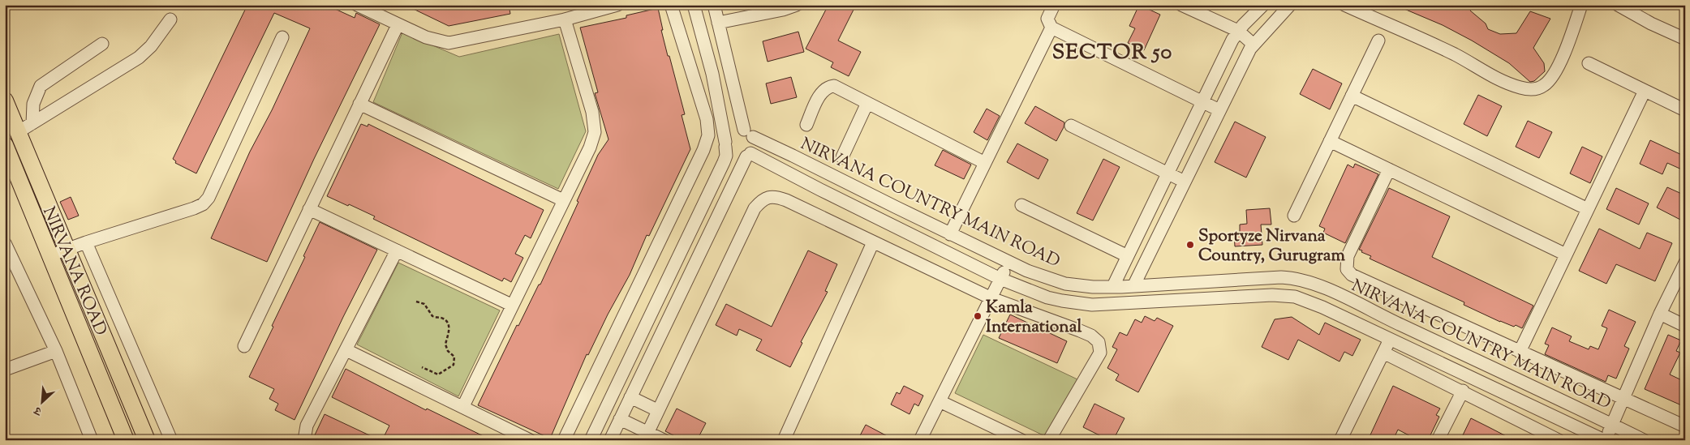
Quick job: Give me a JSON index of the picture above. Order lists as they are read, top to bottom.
{
  "streets": {
    "main road": ["NIRVANA ROAD"],
    "street": ["NIRVANA COUNTRY MAIN ROAD"]
  },
  "districts": ["SECTOR 50"],
  "places": ["Sportyze Nirvana Country, Gurugram", "Kamla International"],
  "north": "bottom left"
}
